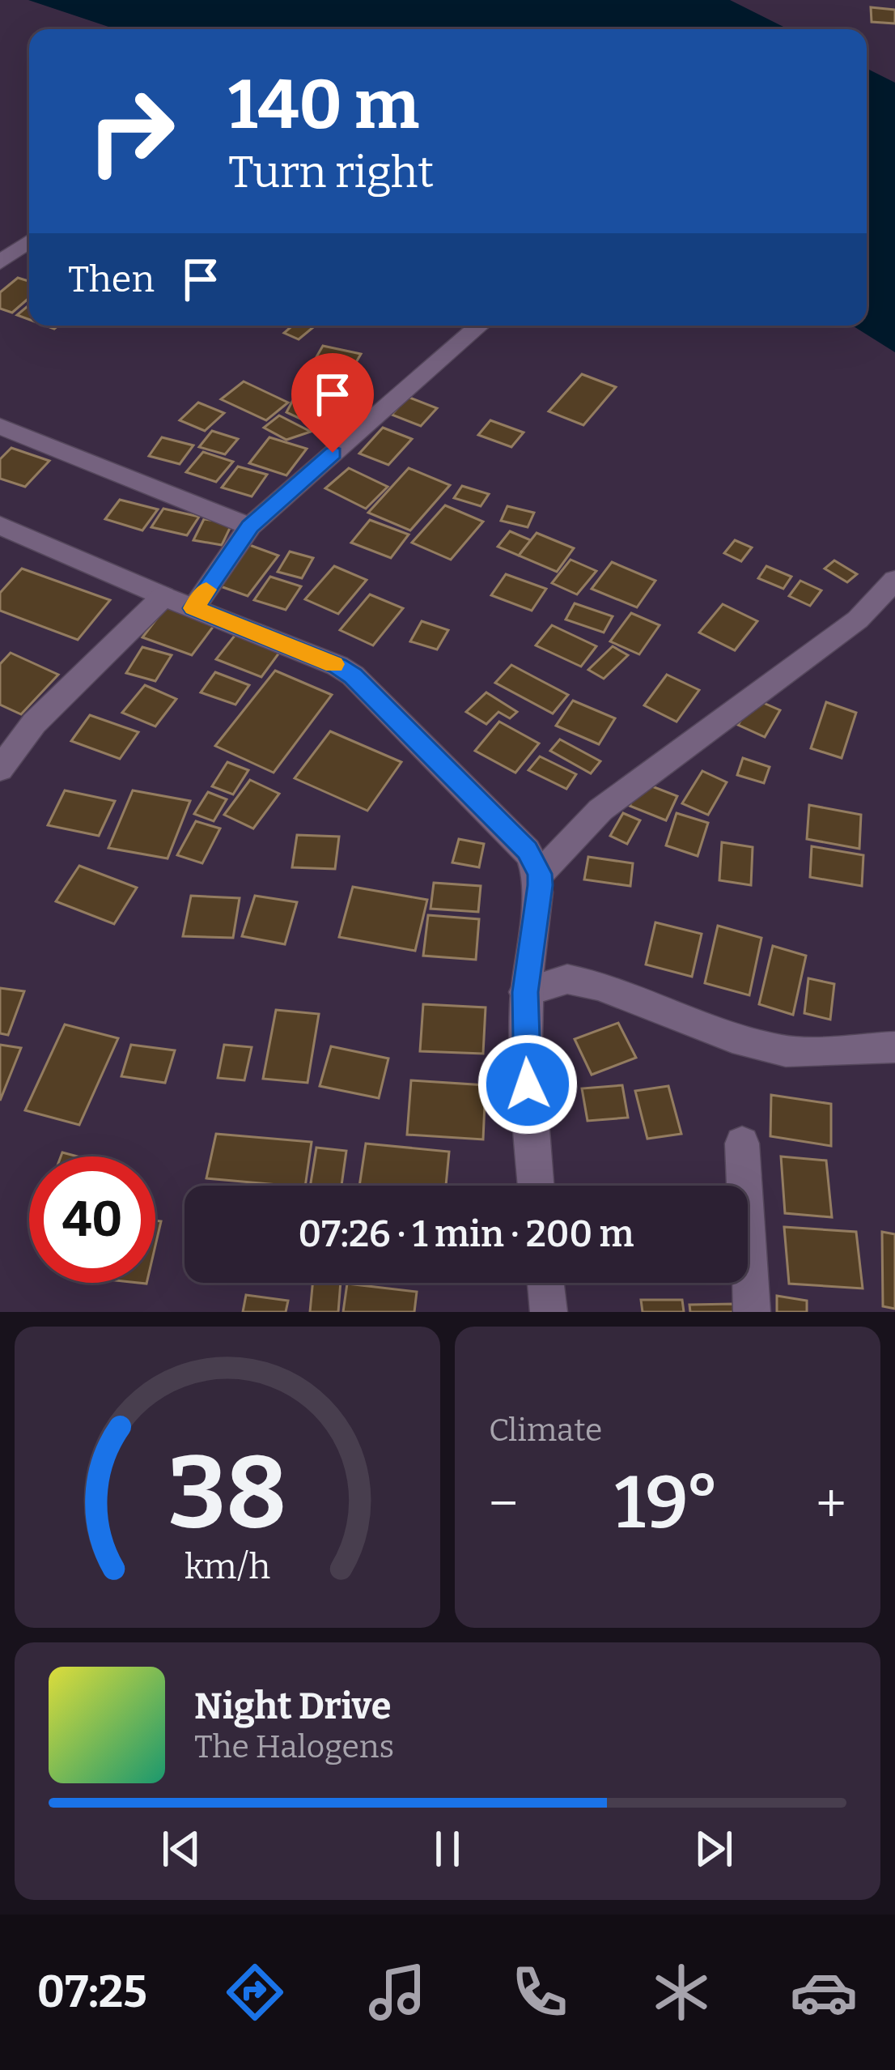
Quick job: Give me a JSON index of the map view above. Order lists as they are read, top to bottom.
{
  "page": {
    "turn": ["140 m", "Turn right"],
    "then": "Then",
    "limit": "40",
    "trip": "07:26 · 1 min · 200 m",
    "tile": "Climate",
    "heat": ["−", "19°", "+"],
    "song": ["Night Drive", "The Halogens"],
    "tabs": "07:25",
    "gauge": ["38", "km/h"]
  }
}
